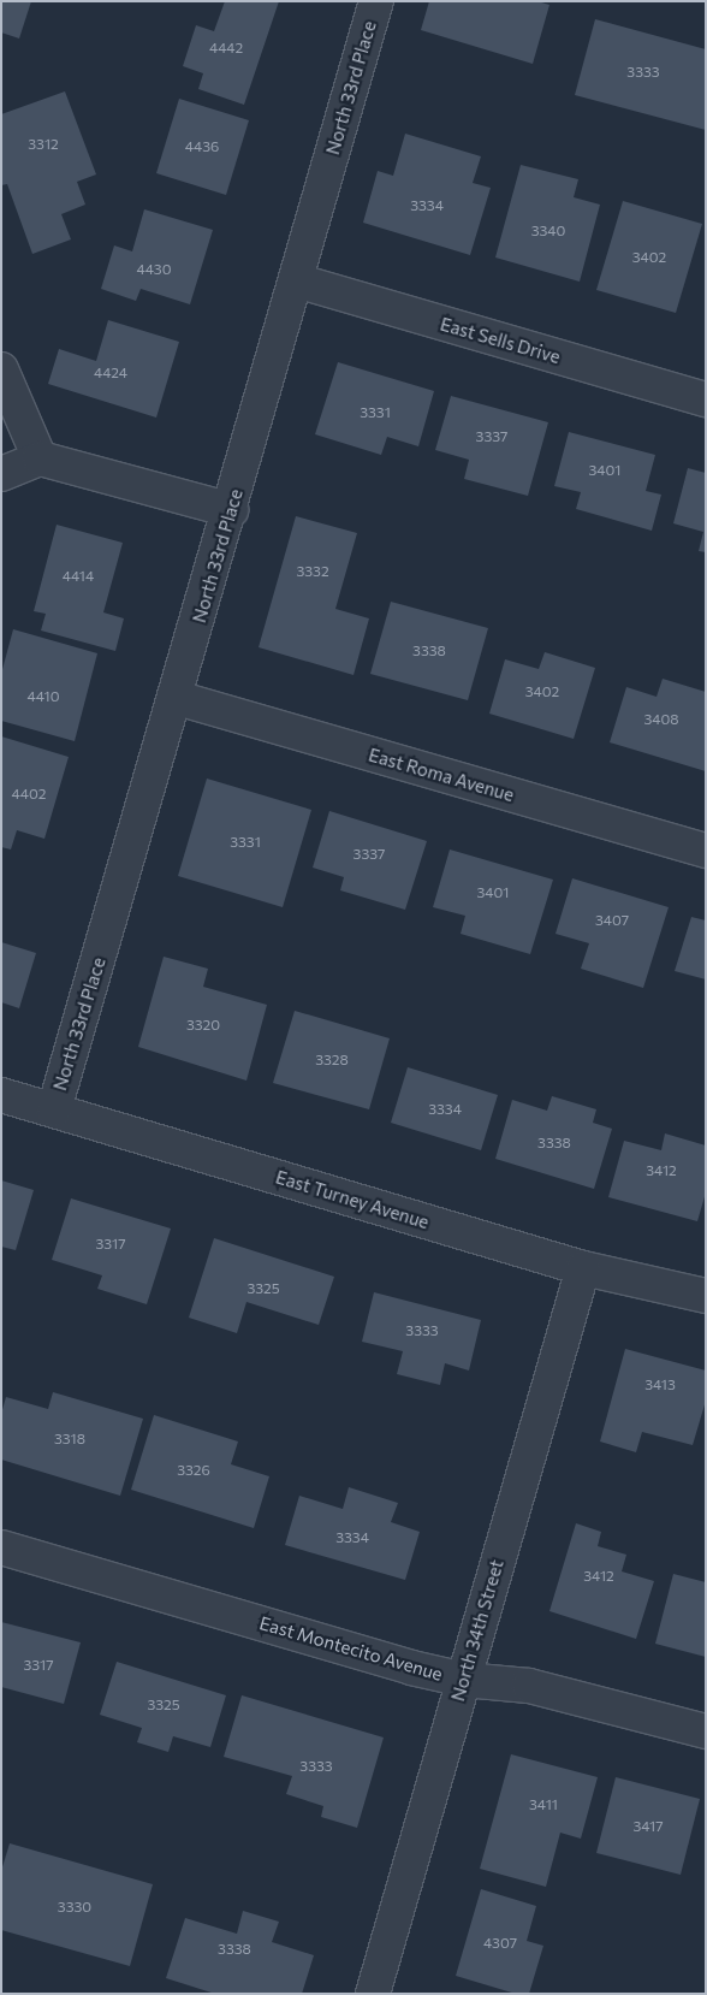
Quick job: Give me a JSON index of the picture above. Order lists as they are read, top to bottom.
{
  "streets": {
    "street": [
      "North 33rd Place",
      "East Sells Drive",
      "East Roma Avenue",
      "East Turney Avenue",
      "North 34th Street",
      "East Montecito Avenue"
    ]
  },
  "crossings": [
    ["North 33rd Place", "East Sells Drive"],
    ["North 33rd Place", "East Roma Avenue"],
    ["North 33rd Place", "East Turney Avenue"],
    ["East Turney Avenue", "North 34th Street"],
    ["North 34th Street", "East Montecito Avenue"]
  ],
  "house_numbers": [
    "4442",
    "3333",
    "3312",
    "4436",
    "3334",
    "3340",
    "3402",
    "4430",
    "4424",
    "3331",
    "3337",
    "3401",
    "3332",
    "4414",
    "3338",
    "3402",
    "4410",
    "3408",
    "4402",
    "3331",
    "3337",
    "3401",
    "3407",
    "3320",
    "3328",
    "3334",
    "3338",
    "3412",
    "3317",
    "3325",
    "3333",
    "3413",
    "3318",
    "3326",
    "3334",
    "3412",
    "3317",
    "3325",
    "3333",
    "3411",
    "3417",
    "3330",
    "4307",
    "3338"
  ]
}
